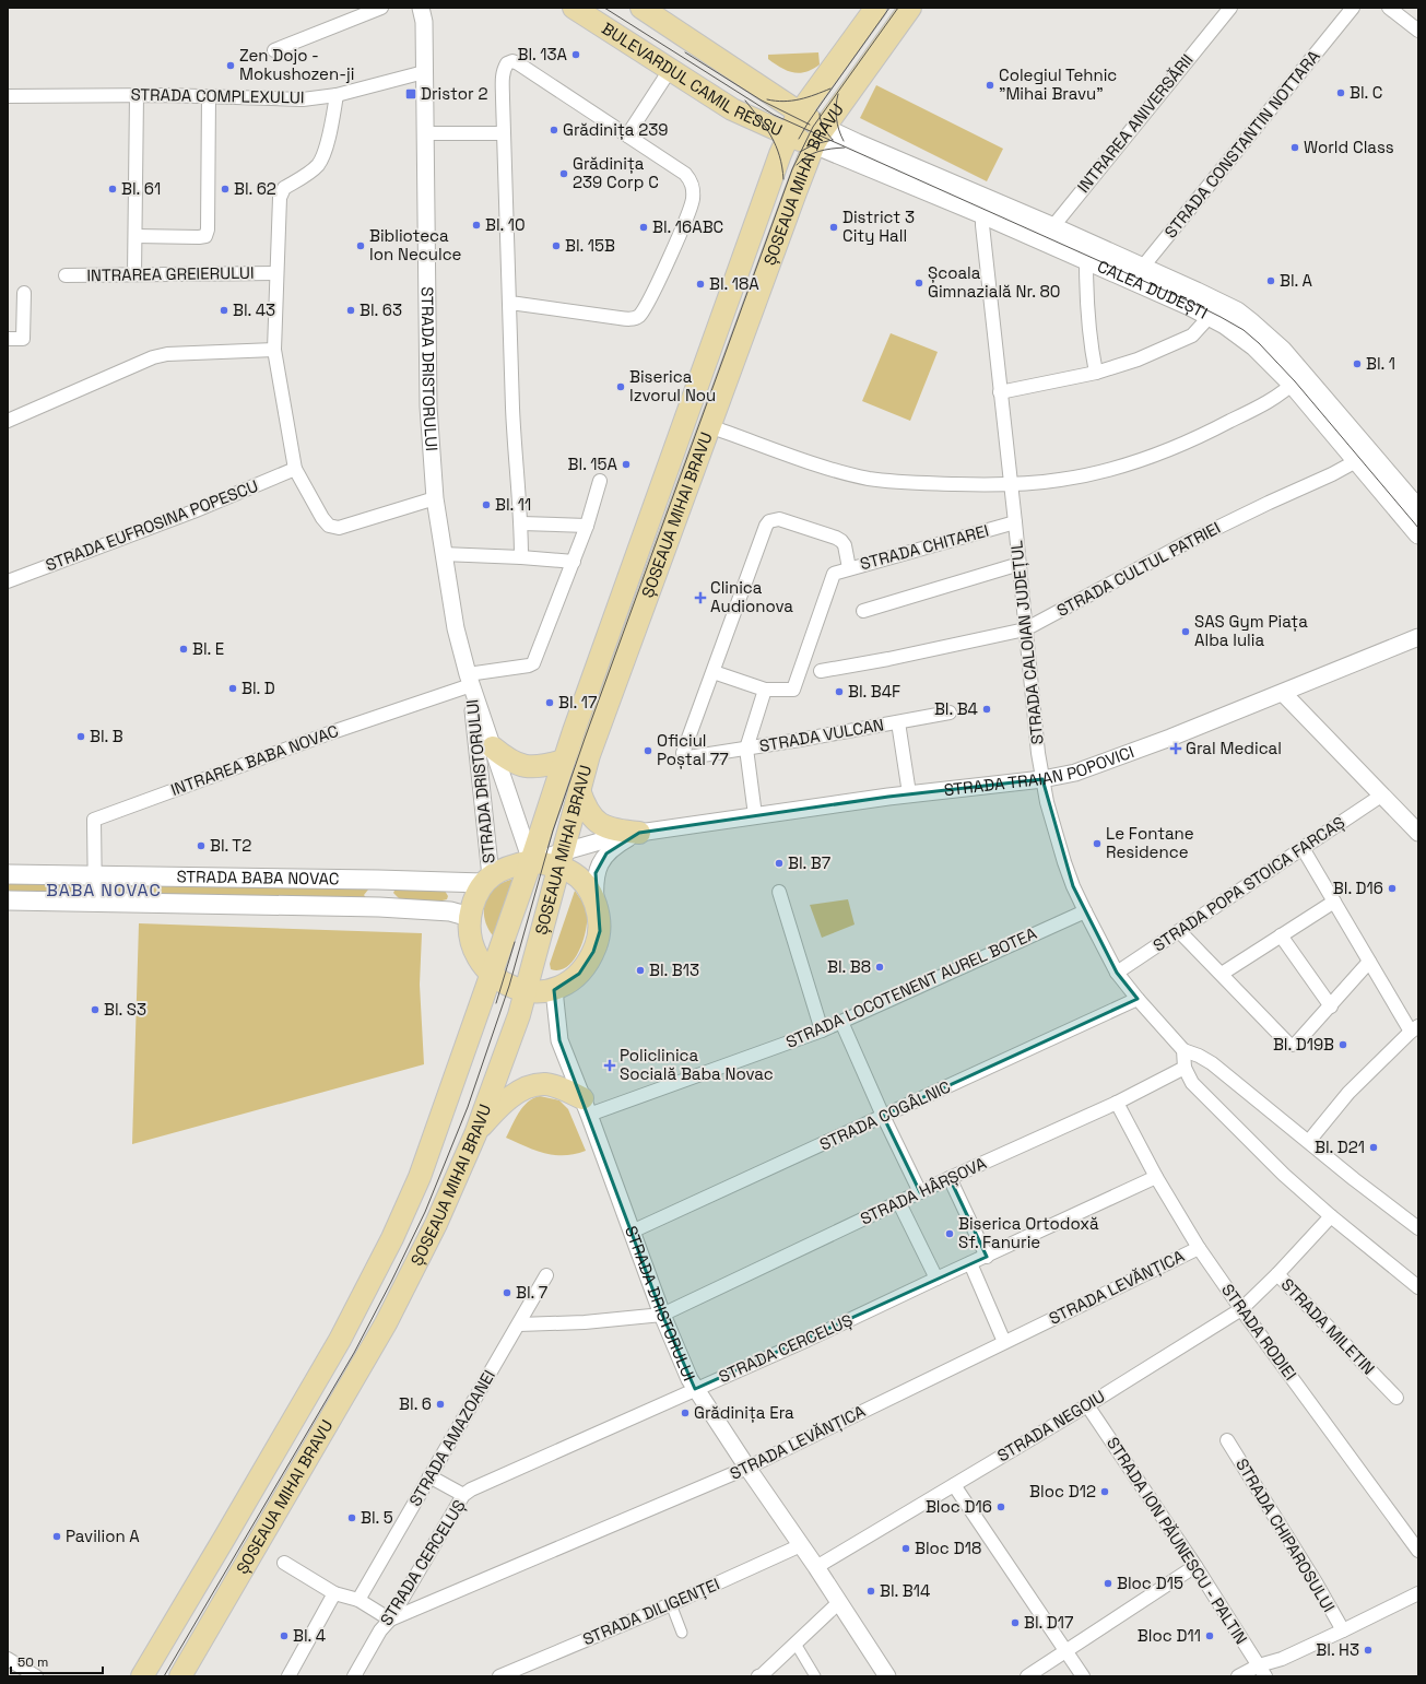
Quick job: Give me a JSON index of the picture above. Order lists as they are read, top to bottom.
{
  "streets": {
    "main road": [
      "BULEVARDUL CAMIL RESSU",
      "ȘOSEAUA MIHAI BRAVU",
      "CALEA DUDEȘTI",
      "STRADA BABA NOVAC"
    ],
    "street": [
      "STRADA COMPLEXULUI",
      "INTRAREA ANIVERSĂRII",
      "STRADA CONSTANTIN NOTTARA",
      "INTRAREA GREIERULUI",
      "STRADA DRISTORULUI",
      "STRADA EUFROSINA POPESCU",
      "STRADA CHITAREI",
      "STRADA CULTUL PATRIEI",
      "STRADA CALOIAN JUDEȚUL",
      "STRADA VULCAN",
      "INTRAREA BABA NOVAC",
      "STRADA TRAIAN POPOVICI",
      "STRADA POPA STOICA FARCAȘ",
      "STRADA LOCOTENENT AUREL BOTEA",
      "STRADA COGÂLNIC",
      "STRADA HÂRȘOVA",
      "STRADA LEVĂNȚICA",
      "STRADA MILETIN",
      "STRADA RODIEI",
      "STRADA CERCELUȘ",
      "STRADA NEGOIU",
      "STRADA AMAZOANEI",
      "STRADA CHIPAROSULUI",
      "STRADA ION PĂUNESCU - PALTIN",
      "STRADA DILIGENȚEI"
    ]
  },
  "crossings": [
    ["BULEVARDUL CAMIL RESSU", "ȘOSEAUA MIHAI BRAVU"],
    ["BULEVARDUL CAMIL RESSU", "CALEA DUDEȘTI"],
    ["STRADA COMPLEXULUI", "STRADA DRISTORULUI"],
    ["INTRAREA ANIVERSĂRII", "CALEA DUDEȘTI"],
    ["STRADA CONSTANTIN NOTTARA", "CALEA DUDEȘTI"],
    ["ȘOSEAUA MIHAI BRAVU", "CALEA DUDEȘTI"],
    ["ȘOSEAUA MIHAI BRAVU", "STRADA DRISTORULUI"],
    ["ȘOSEAUA MIHAI BRAVU", "STRADA TRAIAN POPOVICI"],
    ["CALEA DUDEȘTI", "STRADA CULTUL PATRIEI"],
    ["CALEA DUDEȘTI", "STRADA CALOIAN JUDEȚUL"],
    ["STRADA DRISTORULUI", "INTRAREA BABA NOVAC"],
    ["STRADA DRISTORULUI", "STRADA BABA NOVAC"],
    ["STRADA DRISTORULUI", "STRADA LOCOTENENT AUREL BOTEA"],
    ["STRADA DRISTORULUI", "STRADA COGÂLNIC"],
    ["STRADA DRISTORULUI", "STRADA HÂRȘOVA"],
    ["STRADA DRISTORULUI", "STRADA LEVĂNȚICA"],
    ["STRADA DRISTORULUI", "STRADA CERCELUȘ"],
    ["STRADA DRISTORULUI", "STRADA NEGOIU"],
    ["STRADA DRISTORULUI", "STRADA DILIGENȚEI"],
    ["STRADA CHITAREI", "STRADA CALOIAN JUDEȚUL"],
    ["STRADA CHITAREI", "STRADA VULCAN"],
    ["STRADA CULTUL PATRIEI", "STRADA CALOIAN JUDEȚUL"],
    ["STRADA CALOIAN JUDEȚUL", "STRADA TRAIAN POPOVICI"],
    ["STRADA CALOIAN JUDEȚUL", "STRADA POPA STOICA FARCAȘ"],
    ["STRADA CALOIAN JUDEȚUL", "STRADA LOCOTENENT AUREL BOTEA"],
    ["STRADA CALOIAN JUDEȚUL", "STRADA COGÂLNIC"],
    ["STRADA VULCAN", "STRADA TRAIAN POPOVICI"],
    ["INTRAREA BABA NOVAC", "STRADA BABA NOVAC"],
    ["STRADA HÂRȘOVA", "STRADA RODIEI"],
    ["STRADA HÂRȘOVA", "STRADA AMAZOANEI"],
    ["STRADA LEVĂNȚICA", "STRADA RODIEI"],
    ["STRADA LEVĂNȚICA", "STRADA CERCELUȘ"],
    ["STRADA MILETIN", "STRADA NEGOIU"],
    ["STRADA RODIEI", "STRADA CERCELUȘ"],
    ["STRADA RODIEI", "STRADA NEGOIU"],
    ["STRADA NEGOIU", "STRADA ION PĂUNESCU - PALTIN"]
  ],
  "districts": ["BABA NOVAC"],
  "places": {
    "other": [
      "Bl. 13A",
      "Zen Dojo - Mokushozen-ji",
      "Colegiul Tehnic \"Mihai Bravu\"",
      "Bl. C",
      "Grădinița 239",
      "World Class",
      "Grădinița 239 Corp C",
      "Bl. 61",
      "Bl. 62",
      "Bl. 10",
      "Bl. 16ABC",
      "District 3 City Hall",
      "Biblioteca Ion Neculce",
      "Bl. 15B",
      "Bl. A",
      "Școala Gimnazială Nr. 80",
      "Bl. 18A",
      "Bl. 43",
      "Bl. 63",
      "Bl. 1",
      "Biserica Izvorul Nou",
      "Bl. 15A",
      "Bl. 11",
      "SAS Gym Piața Alba Iulia",
      "Bl. E",
      "Bl. D",
      "Bl. B4F",
      "Bl. 17",
      "Bl. B4",
      "Bl. B",
      "Oficiul Poștal 77",
      "Le Fontane Residence",
      "Bl. T2",
      "Bl. B7",
      "Bl. D16",
      "Bl. B8",
      "Bl. B13",
      "Bl. S3",
      "Bl. D19B",
      "Bl. D21",
      "Biserica Ortodoxă Sf. Fanurie",
      "Bl. 7",
      "Bl. 6",
      "Grădinița Era",
      "Bloc D12",
      "Bloc D16",
      "Bl. 5",
      "Pavilion A",
      "Bloc D18",
      "Bloc D15",
      "Bl. B14",
      "Bl. D17",
      "Bl. 4",
      "Bloc D11",
      "Bl. H3"
    ],
    "transit": ["Dristor 2"],
    "health": ["Clinica Audionova", "Gral Medical", "Policlinica Socială Baba Novac"]
  },
  "scale_bar": "50 m"
}
